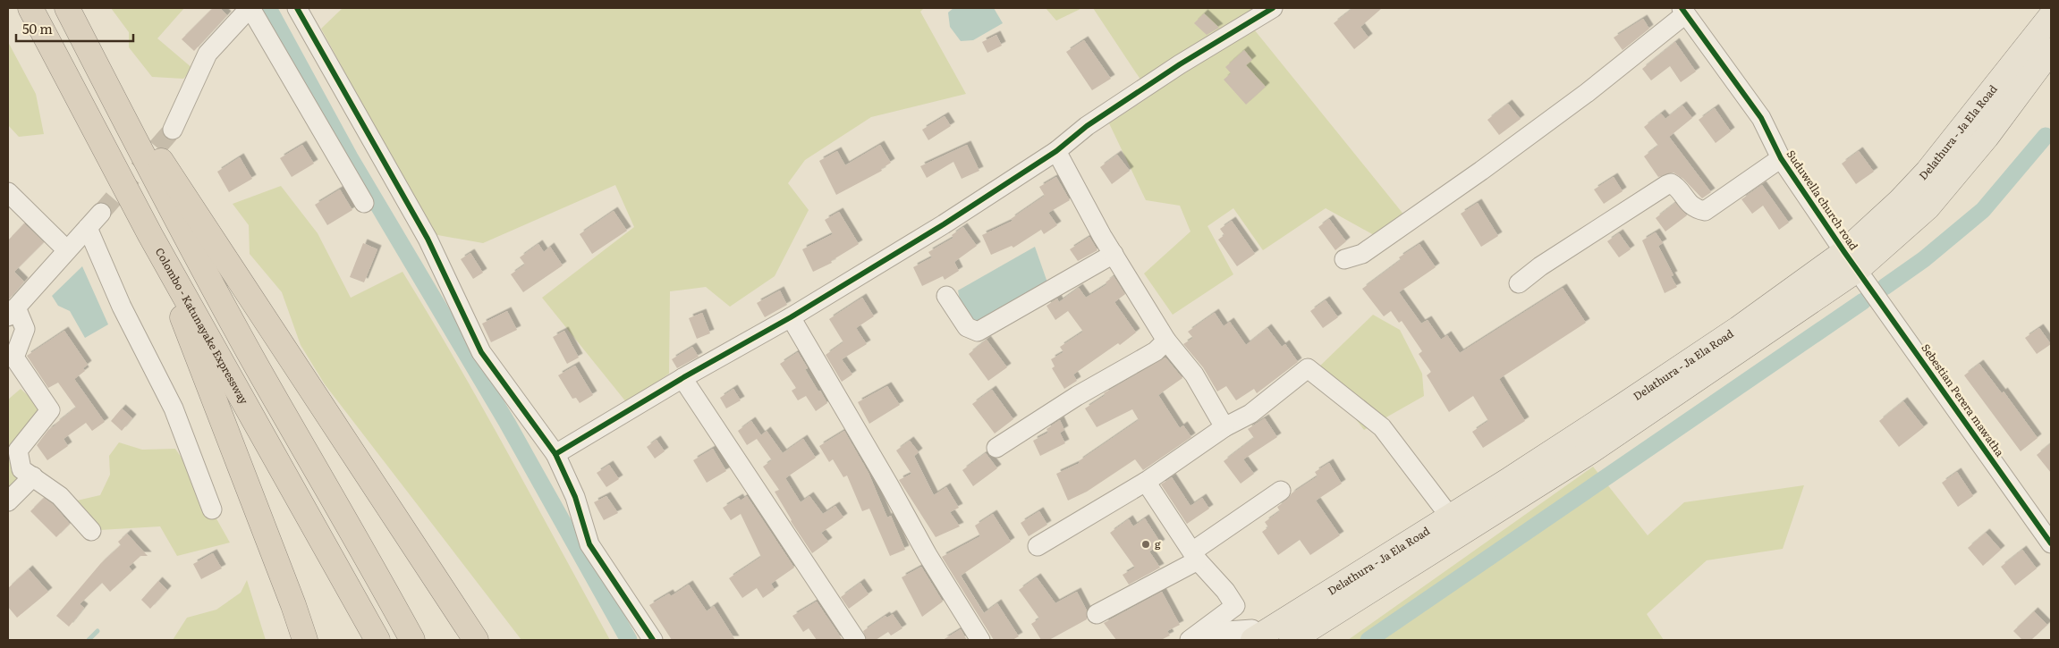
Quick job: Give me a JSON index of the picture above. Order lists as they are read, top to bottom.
{
  "streets": {
    "highway": ["Colombo - Katunayake Expressway"],
    "main road": ["Delathura - Ja Ela Road"],
    "street": ["Suduwella church road", "Sebestian Perera mawatha"]
  },
  "crossings": [
    ["Delathura - Ja Ela Road", "Suduwella church road"],
    ["Delathura - Ja Ela Road", "Sebestian Perera mawatha"],
    ["Suduwella church road", "Sebestian Perera mawatha"]
  ],
  "places": ["g"],
  "scale_bar": "50 m"
}
